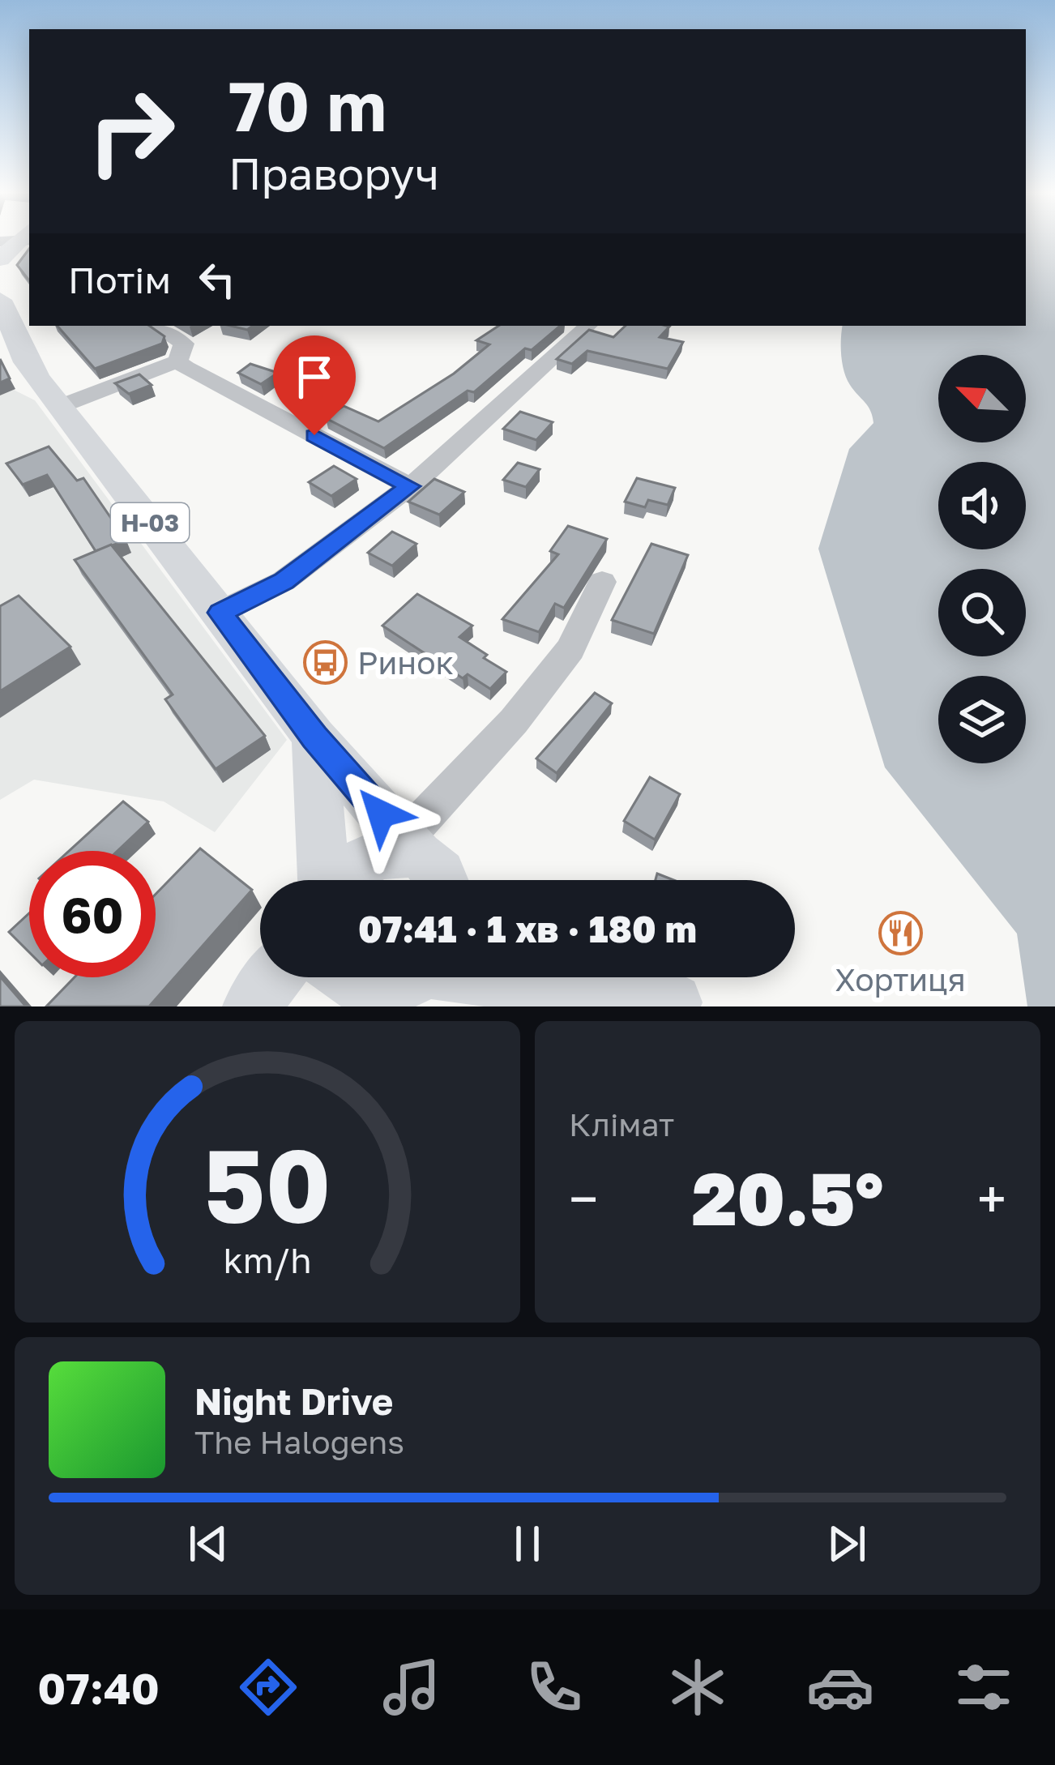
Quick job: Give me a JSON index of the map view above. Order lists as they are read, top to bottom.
{
  "streets": {
    "main road": ["Н-03"]
  },
  "places": {
    "bus stop": ["Ринок"],
    "restaurant": ["Хортиця"]
  },
  "north": "top left",
  "page": {
    "turn": ["70 m", "Праворуч"],
    "then": "Потім",
    "limit": "60",
    "trip": "07:41 · 1 хв · 180 m",
    "tile": "Клімат",
    "heat": ["−", "20.5°", "+"],
    "song": ["Night Drive", "The Halogens"],
    "tabs": "07:40",
    "gauge": ["50", "km/h"]
  }
}
